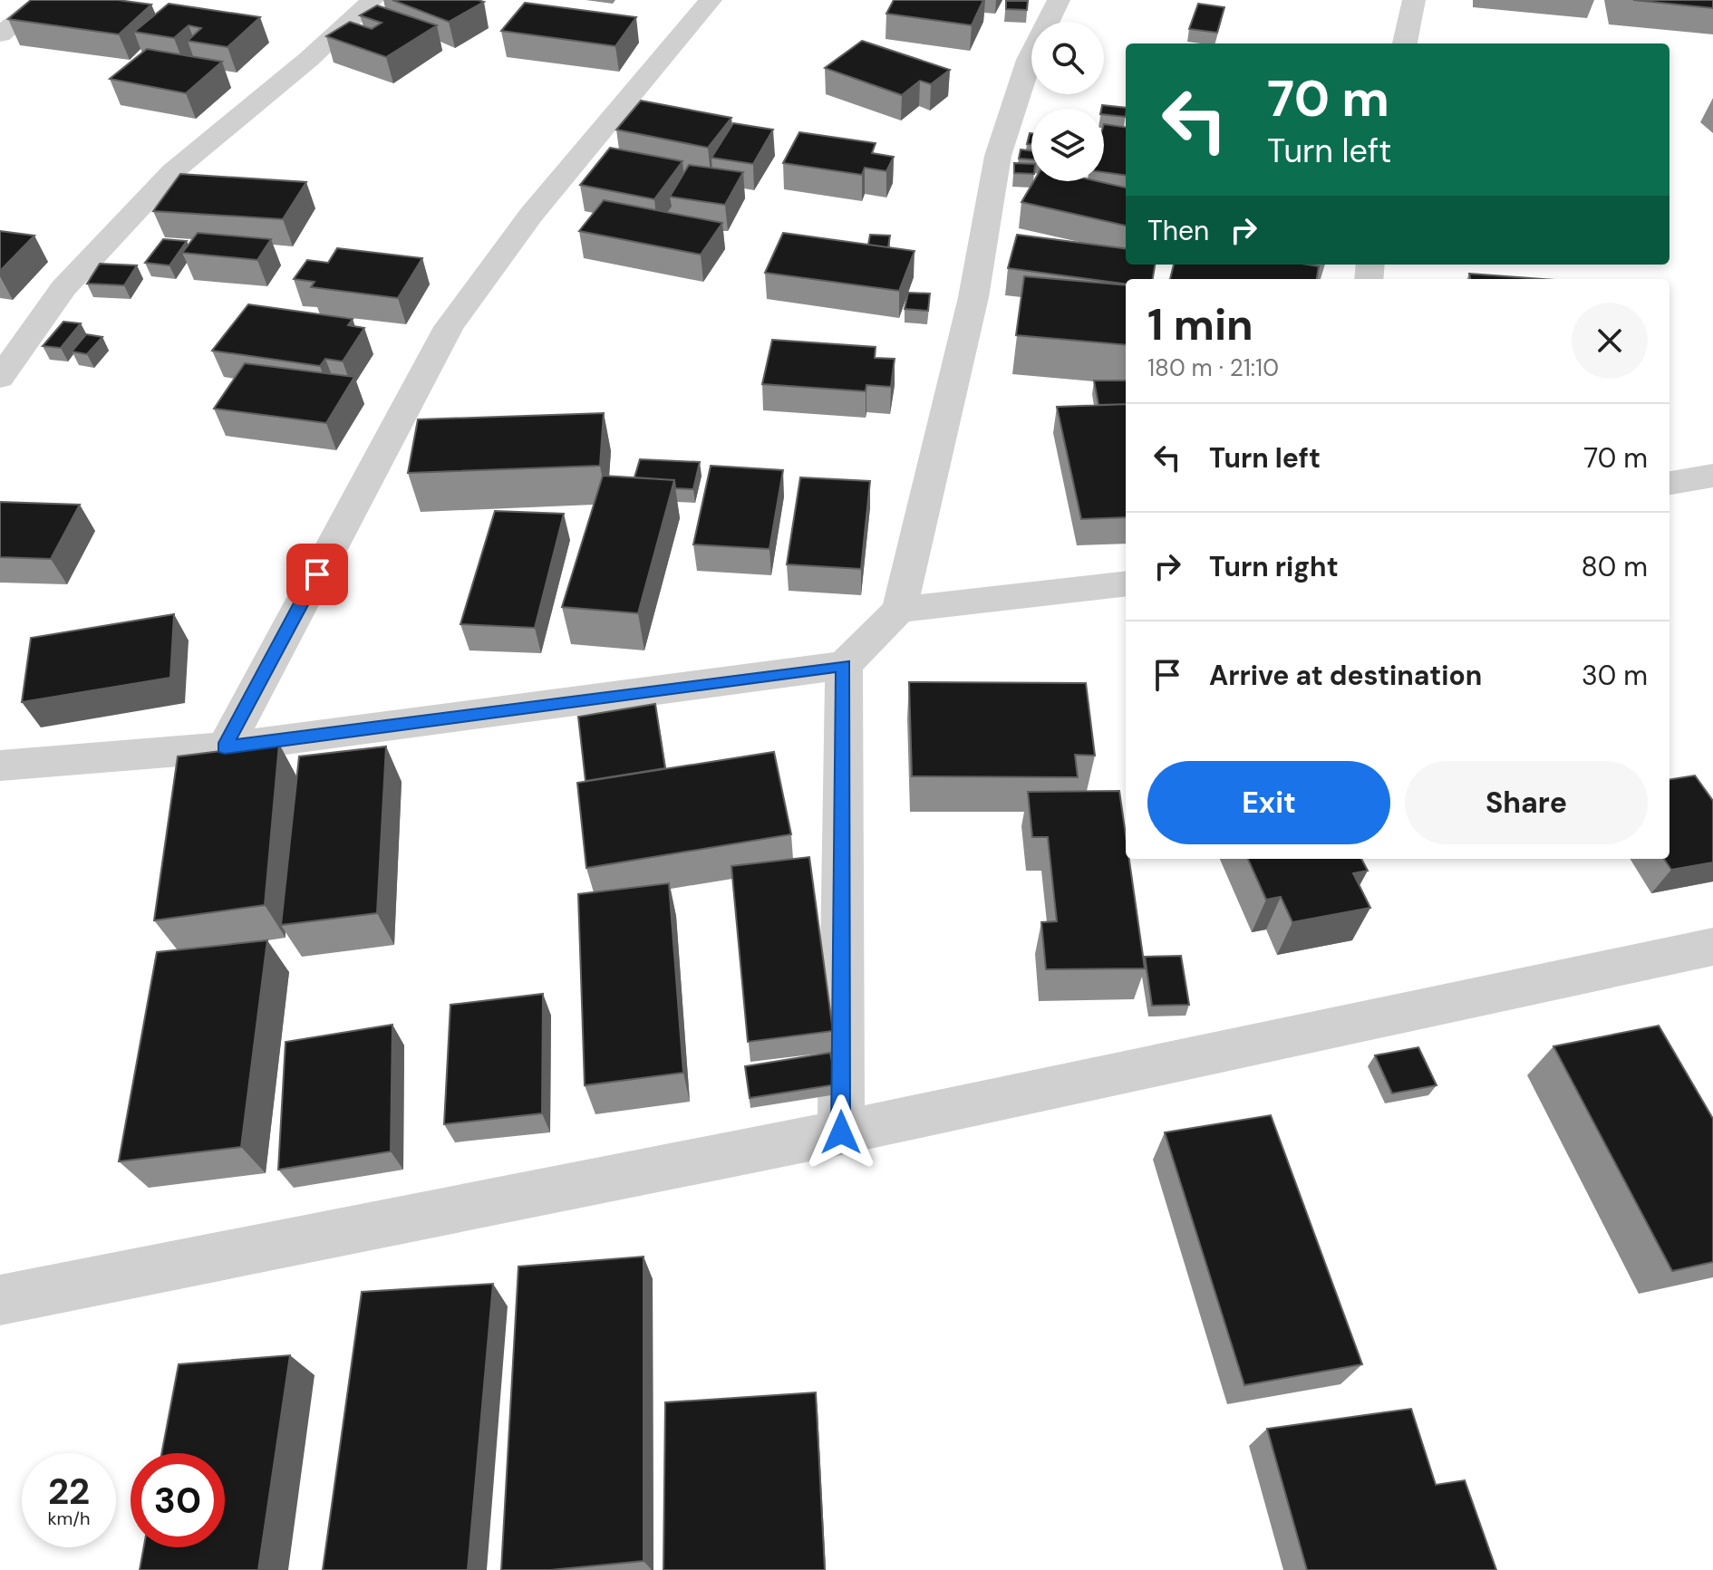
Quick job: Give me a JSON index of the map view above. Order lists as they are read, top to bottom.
{
  "page": {
    "turn": ["70 m", "Turn left"],
    "then": "Then",
    "heading": ["1 min", "180 m · 21:10"],
    "list": [
      {
        "name": "Turn left",
        "value": "70 m"
      },
      {
        "name": "Turn right",
        "value": "80 m"
      },
      {
        "name": "Arrive at destination",
        "value": "30 m"
      }
    ],
    "buttons": ["Exit", "Share"],
    "speed": "22 km/h",
    "limit": "30"
  }
}
